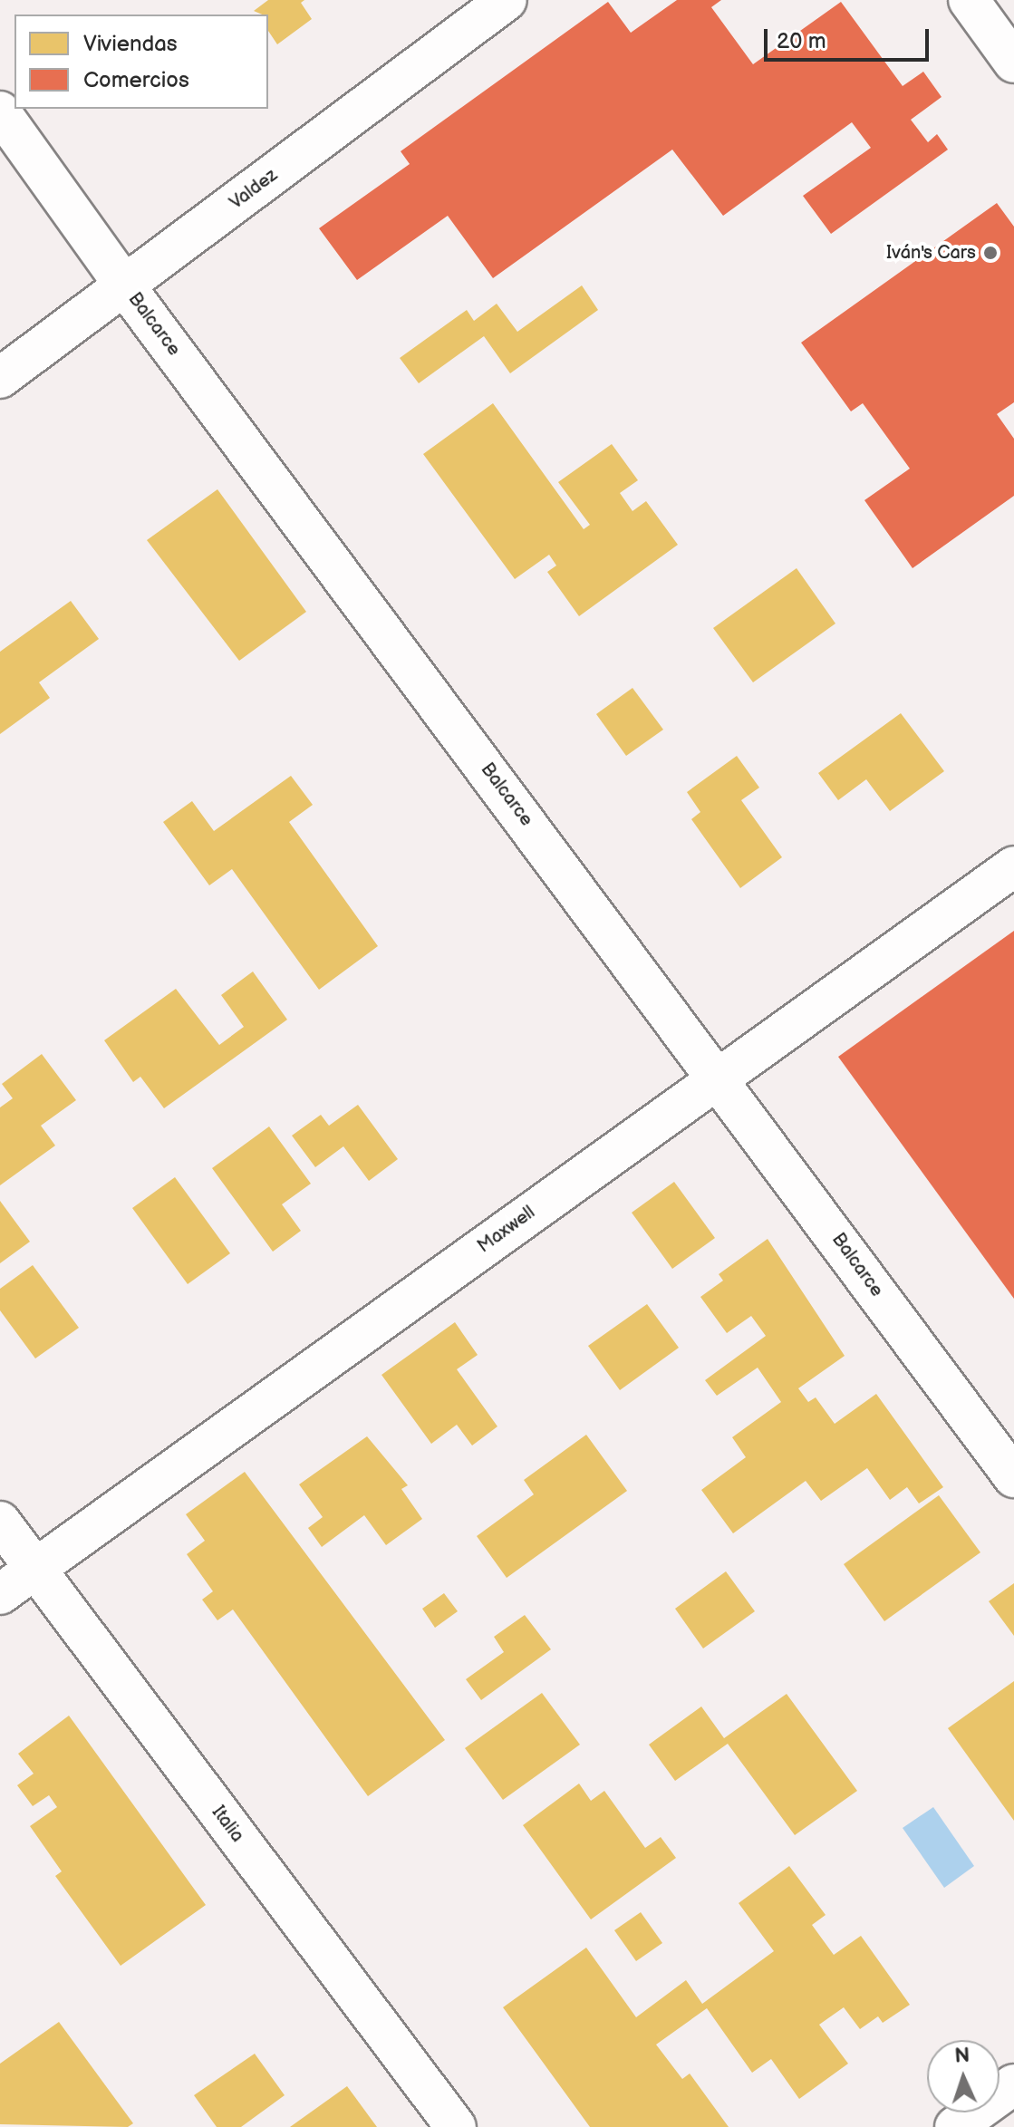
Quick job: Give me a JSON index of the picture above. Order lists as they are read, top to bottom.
{
  "streets": {
    "street": [
      "Valdez",
      "Balcarce",
      "Maxwell",
      "Italia"
    ]
  },
  "crossings": [
    ["Valdez", "Balcarce"],
    ["Balcarce", "Maxwell"],
    ["Maxwell", "Italia"]
  ],
  "places": ["Iván's Cars"],
  "legend": ["Viviendas", "Comercios"],
  "scale_bar": "20 m",
  "north": "top"
}
